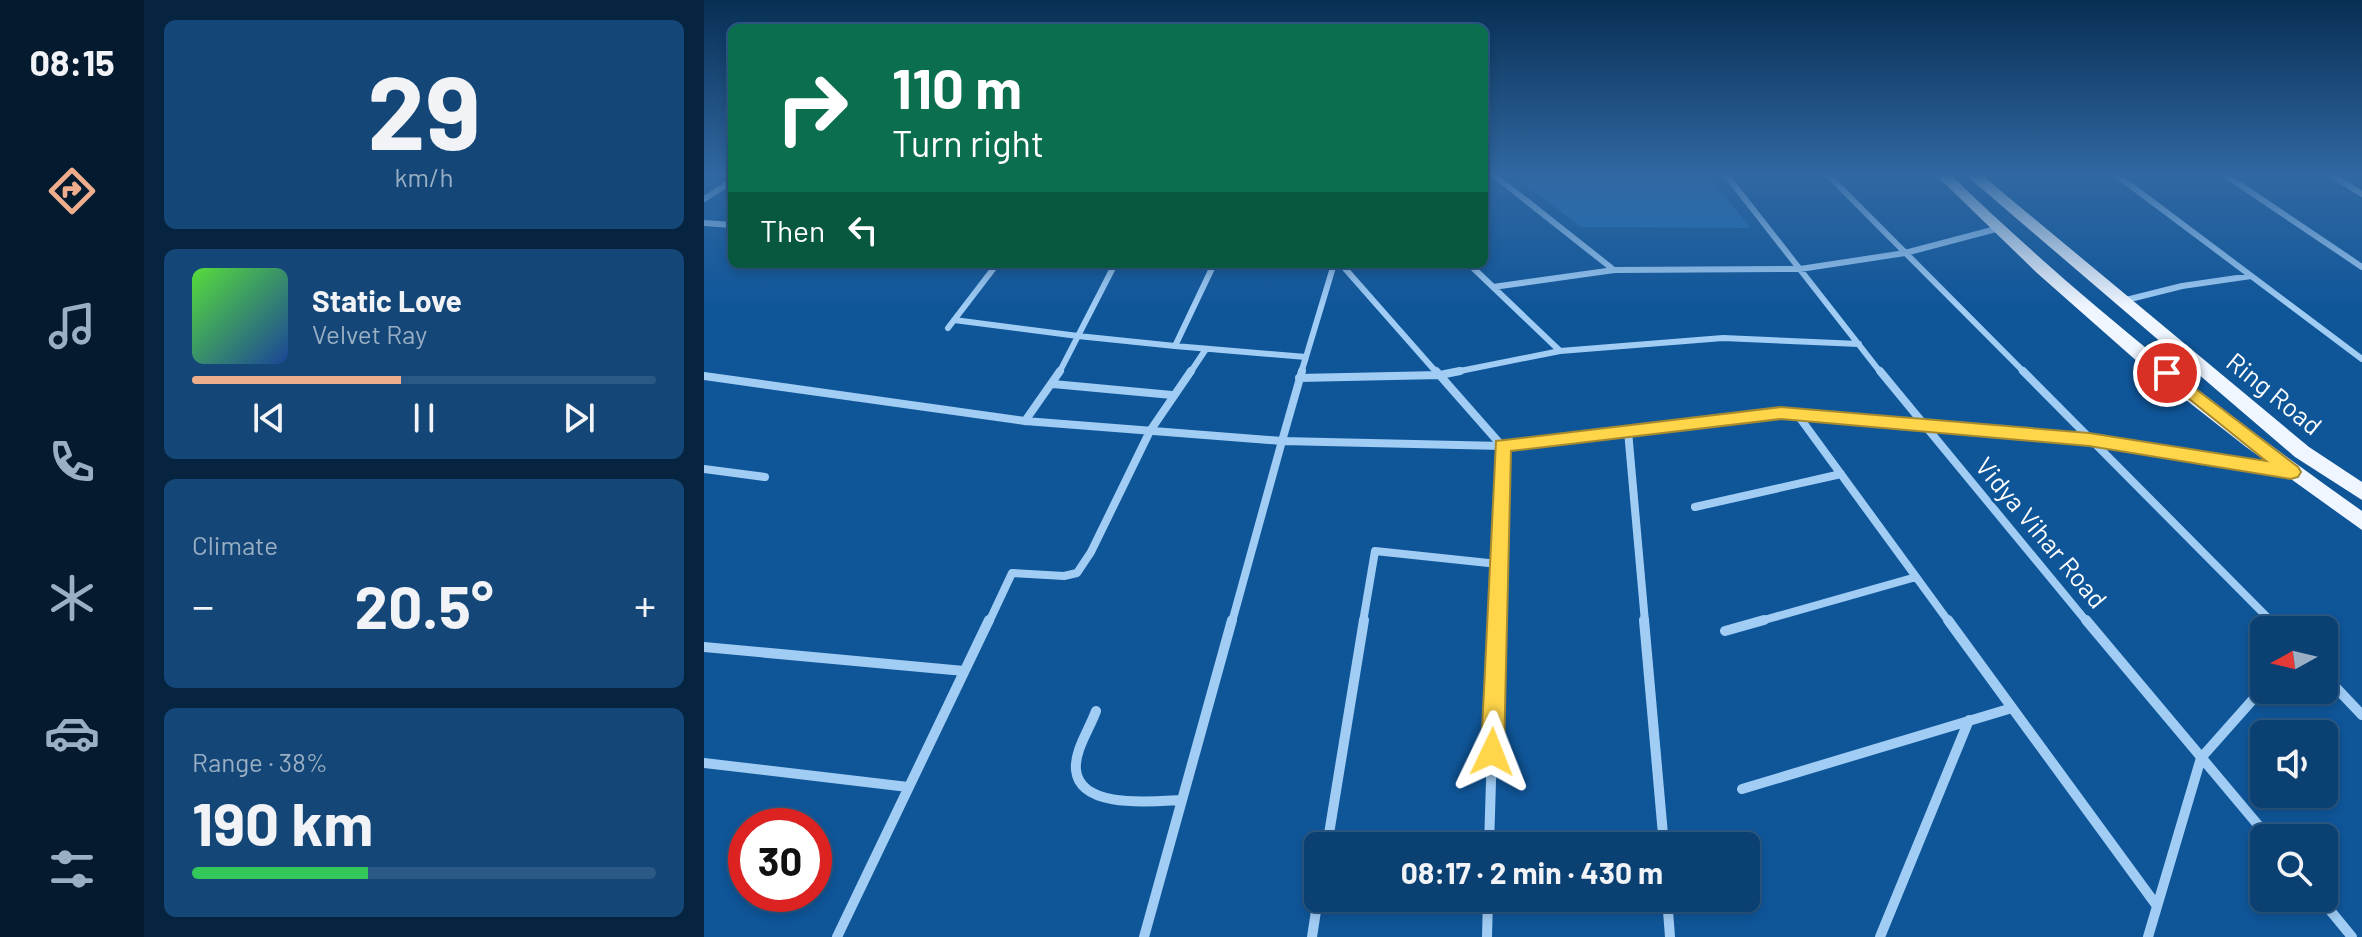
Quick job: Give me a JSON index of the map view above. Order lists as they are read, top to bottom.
{
  "streets": {
    "main road": ["Ring Road"],
    "street": ["Vidya Vihar Road"]
  },
  "north": "left",
  "page": {
    "tabs": "08:15",
    "tile": [
      ["29", "km/h"],
      "Climate",
      ["Range · 38%", "190 km"]
    ],
    "turn": ["110 m", "Turn right"],
    "then": "Then",
    "song": ["Static Love", "Velvet Ray"],
    "heat": ["−", "20.5°", "+"],
    "limit": "30",
    "trip": "08:17 · 2 min · 430 m"
  }
}
